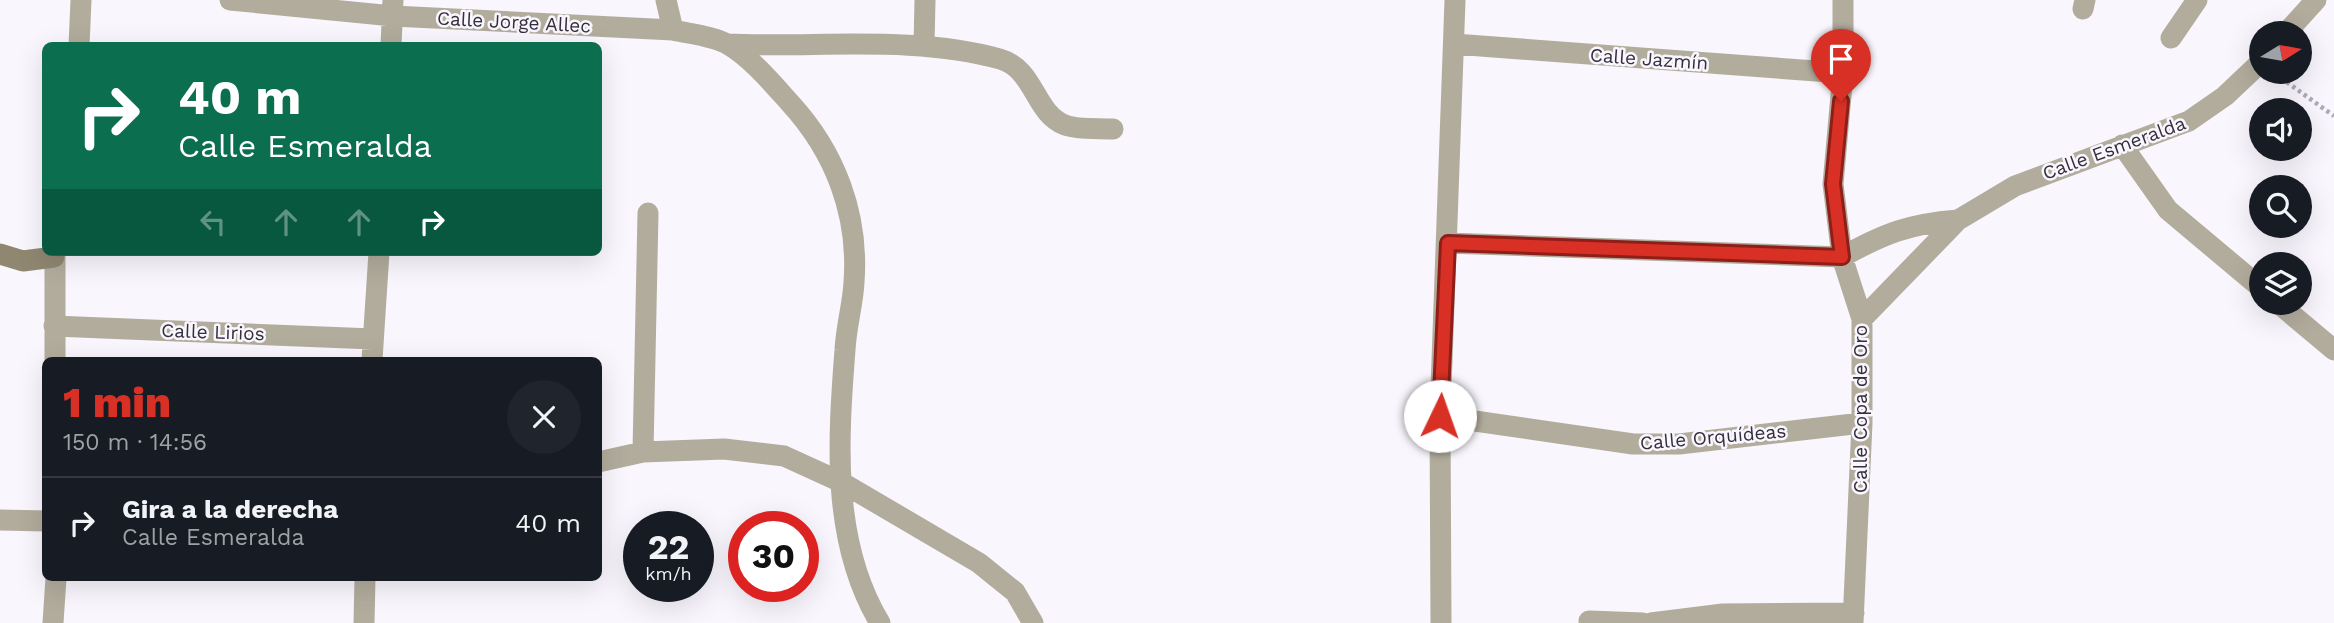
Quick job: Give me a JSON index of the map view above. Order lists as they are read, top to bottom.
{
  "streets": {
    "street": [
      "Calle Jorge Allec",
      "Calle Jazmín",
      "Calle Esmeralda",
      "Calle Lirios",
      "Calle Copa de Oro",
      "Calle Orquídeas"
    ]
  },
  "crossings": [
    ["Calle Jazmín", "Calle Copa de Oro"],
    ["Calle Esmeralda", "Calle Copa de Oro"],
    ["Calle Copa de Oro", "Calle Orquídeas"]
  ],
  "north": "right",
  "page": {
    "turn": ["40 m", "Calle Esmeralda"],
    "heading": ["1 min", "150 m · 14:56"],
    "list": [
      {
        "name": "Gira a la derecha",
        "note": "Calle Esmeralda",
        "value": "40 m"
      }
    ],
    "speed": "22 km/h",
    "limit": "30"
  }
}
